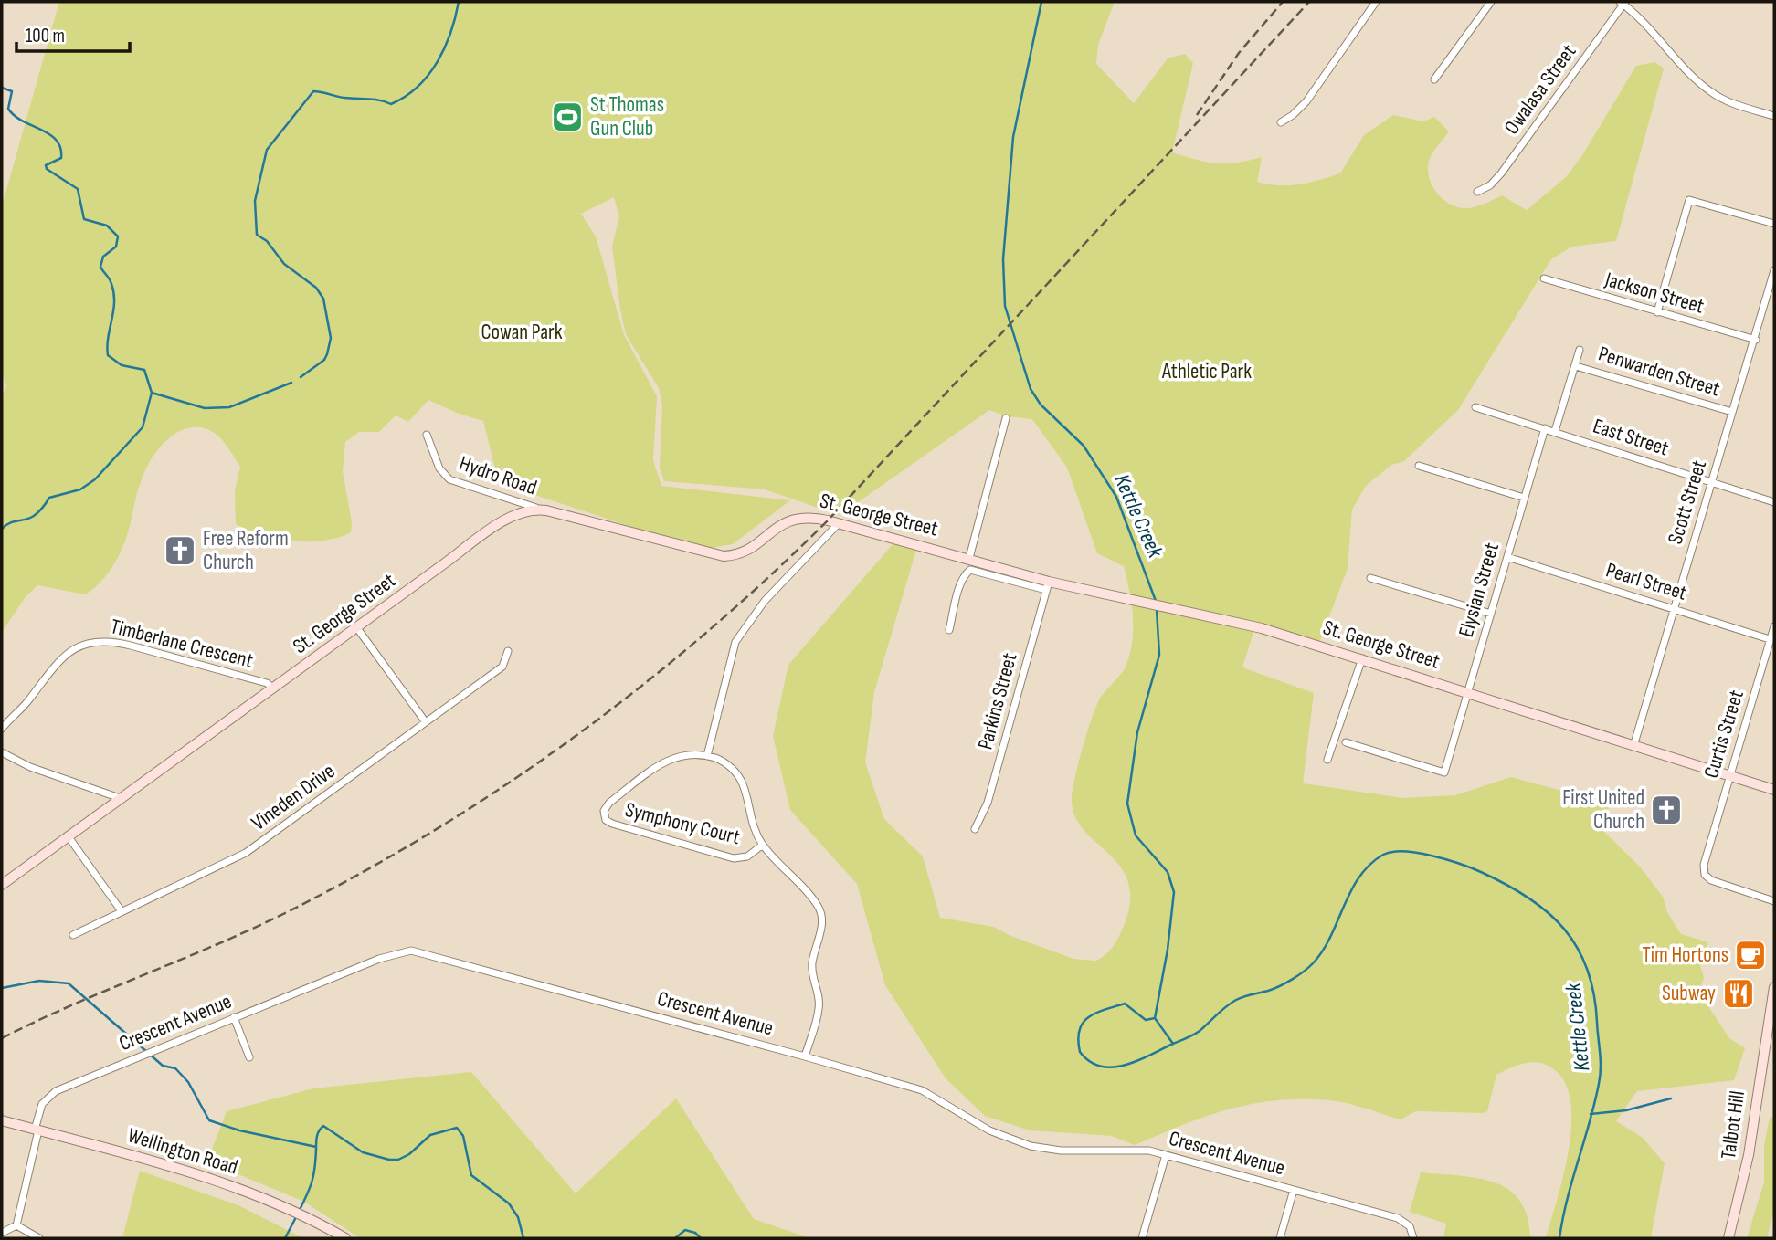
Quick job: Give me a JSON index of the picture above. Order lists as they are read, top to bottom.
{
  "streets": {
    "street": [
      "Owalasa Street",
      "Jackson Street",
      "Penwarden Street",
      "East Street",
      "Hydro Road",
      "Scott Street",
      "St. George Street",
      "Pearl Street",
      "Elysian Street",
      "Timberlane Crescent",
      "Parkins Street",
      "Curtis Street",
      "Vineden Drive",
      "Symphony Court",
      "Crescent Avenue",
      "Talbot Hill",
      "Wellington Road"
    ]
  },
  "crossings": [
    ["Jackson Street", "Scott Street"],
    ["Penwarden Street", "Scott Street"],
    ["East Street", "Scott Street"],
    ["East Street", "Elysian Street"],
    ["Hydro Road", "St. George Street"],
    ["Scott Street", "St. George Street"],
    ["Scott Street", "Pearl Street"],
    ["St. George Street", "Elysian Street"],
    ["St. George Street", "Timberlane Crescent"],
    ["St. George Street", "Parkins Street"],
    ["St. George Street", "Curtis Street"],
    ["Pearl Street", "Elysian Street"],
    ["Pearl Street", "Curtis Street"],
    ["Symphony Court", "Crescent Avenue"],
    ["Crescent Avenue", "Wellington Road"]
  ],
  "water": ["Kettle Creek"],
  "parks": ["Cowan Park", "Athletic Park"],
  "places": {
    "sports": ["St Thomas Gun Club"],
    "church": ["Free Reform Church", "First United Church"],
    "cafe": ["Tim Hortons"],
    "restaurant": ["Subway"]
  },
  "scale_bar": "100 m"
}
